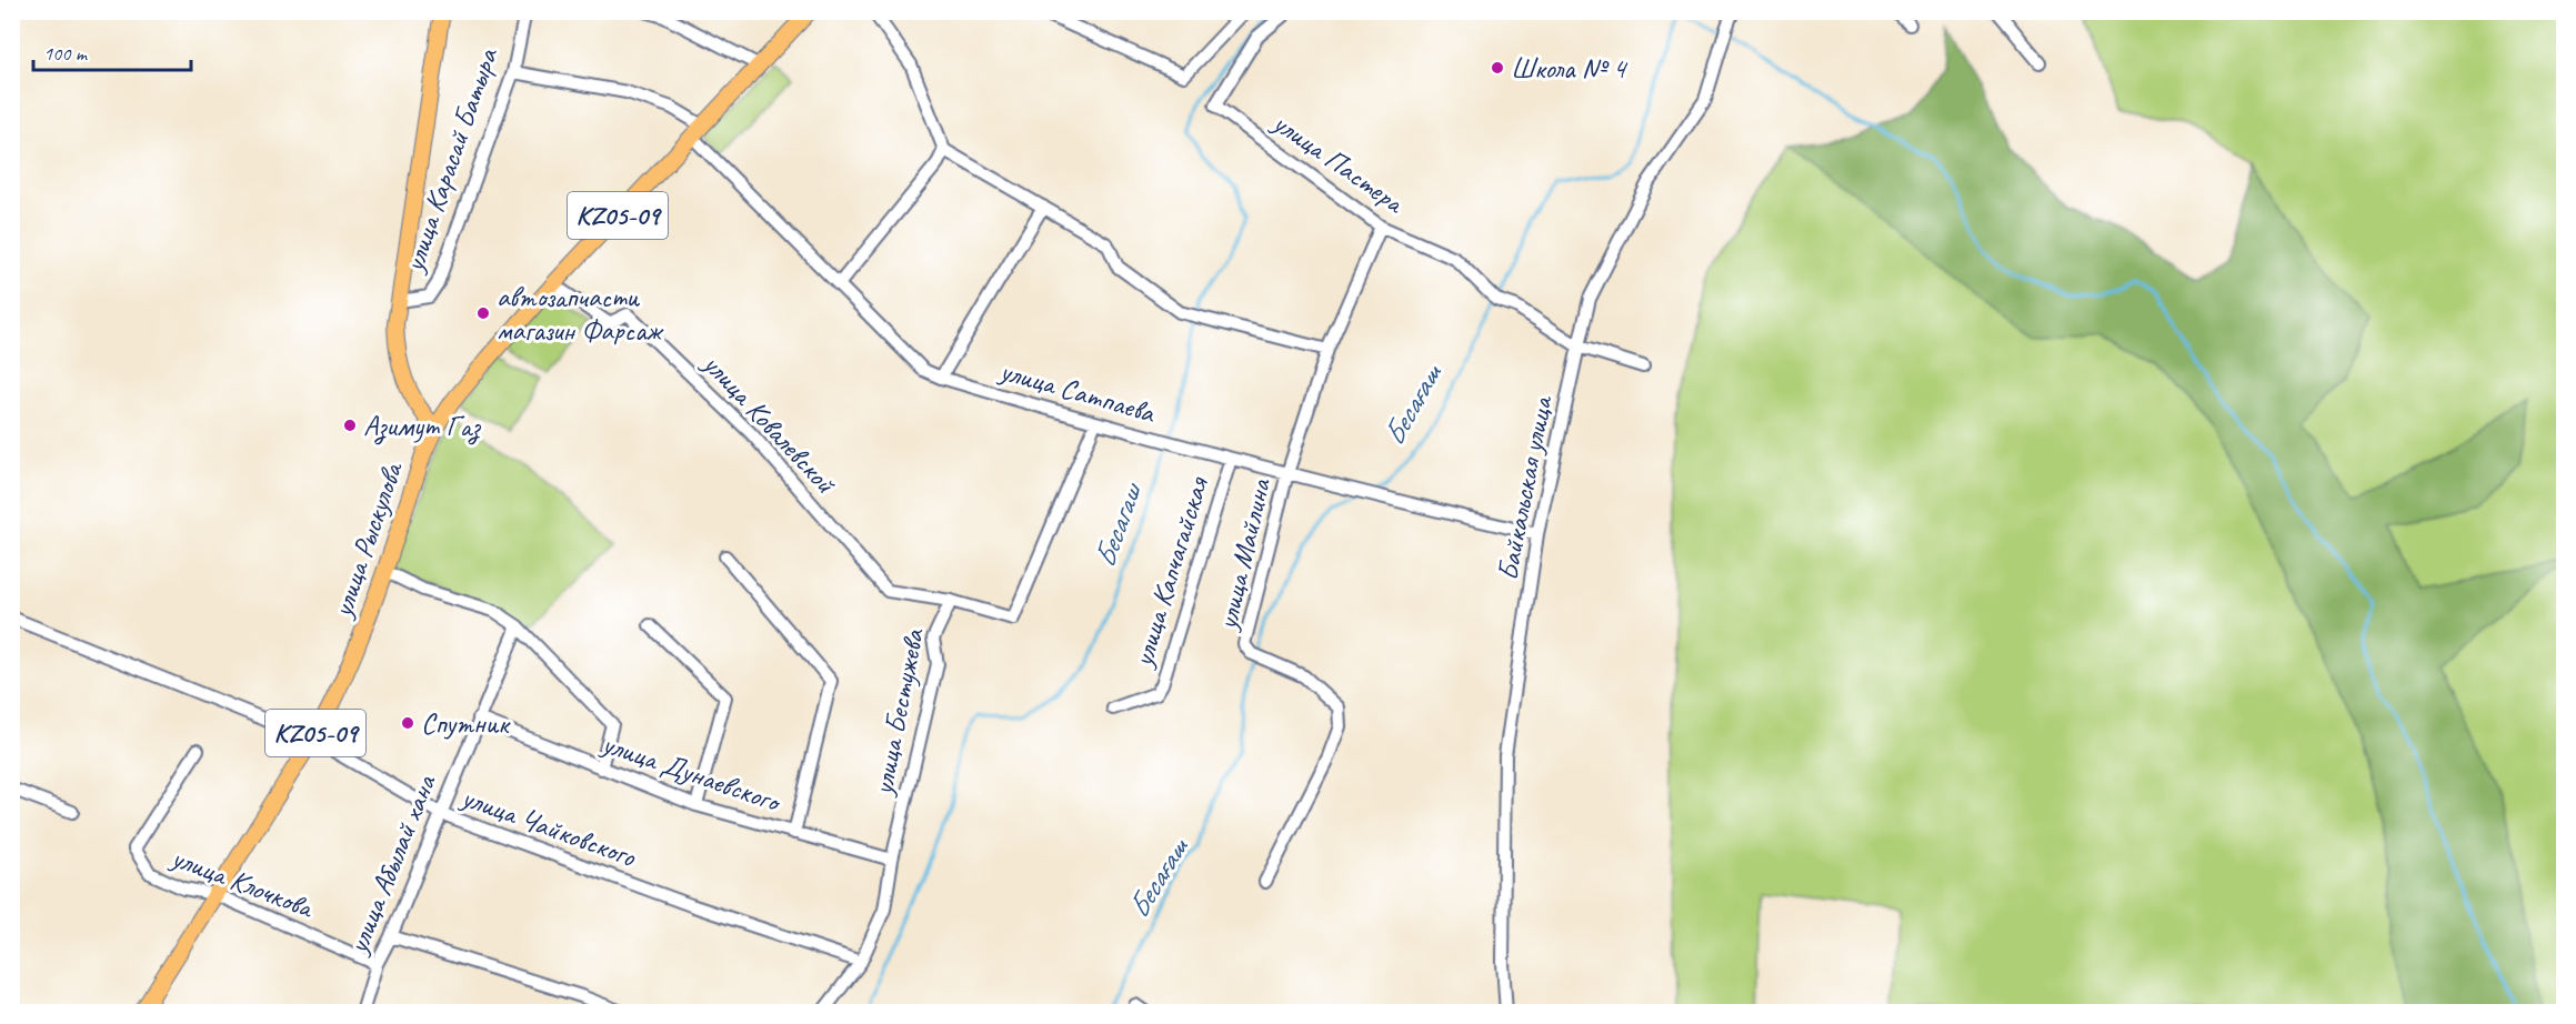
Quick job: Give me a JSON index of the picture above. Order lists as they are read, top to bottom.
{
  "streets": {
    "main road": ["улица Карасай Батыра", "KZ05-09", "улица Рыскулова"],
    "street": [
      "улица Пастера",
      "улица Сатпаева",
      "улица Ковалевской",
      "Байкальская улица",
      "улица Майлина",
      "улица Капчагайская",
      "улица Бестужева",
      "улица Дунаевского",
      "улица Чайковского",
      "улица Абылай хана",
      "улица Клочкова"
    ]
  },
  "crossings": [
    ["улица Карасай Батыра", "улица Сатпаева"],
    ["улица Карасай Батыра", "улица Рыскулова"],
    ["улица Пастера", "Байкальская улица"],
    ["улица Пастера", "улица Майлина"],
    ["улица Сатпаева", "Байкальская улица"],
    ["улица Сатпаева", "улица Рыскулова"],
    ["улица Сатпаева", "улица Майлина"],
    ["улица Сатпаева", "улица Капчагайская"],
    ["улица Сатпаева", "улица Бестужева"],
    ["улица Ковалевской", "улица Рыскулова"],
    ["улица Ковалевской", "улица Бестужева"],
    ["улица Рыскулова", "улица Чайковского"],
    ["улица Рыскулова", "улица Клочкова"],
    ["улица Бестужева", "улица Дунаевского"],
    ["улица Бестужева", "улица Чайковского"],
    ["улица Дунаевского", "улица Абылай хана"],
    ["улица Чайковского", "улица Абылай хана"],
    ["улица Абылай хана", "улица Клочкова"]
  ],
  "water": ["Бесағаш", "Бесагаш"],
  "places": [
    "Школа № 4",
    "автозапчасти магазин Фарсаж",
    "Азимут Газ",
    "Спутник"
  ],
  "scale_bar": "100 m"
}
